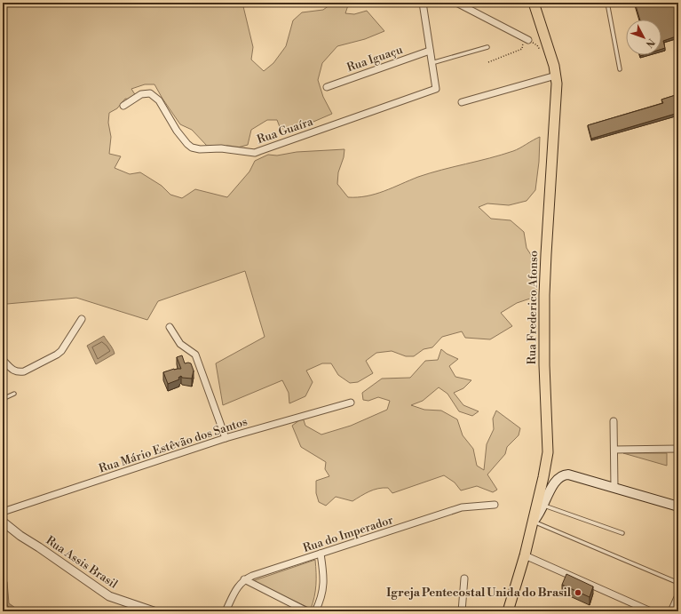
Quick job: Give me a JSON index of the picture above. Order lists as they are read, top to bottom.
{
  "streets": {
    "main road": ["Rua Frederico Afonso"],
    "street": [
      "Rua Iguaçu",
      "Rua Guaíra",
      "Rua Mário Estêvão dos Santos",
      "Rua do Imperador",
      "Rua Assis Brasil"
    ]
  },
  "places": ["Igreja Pentecostal Unida do Brasil"],
  "north": "bottom right"
}
